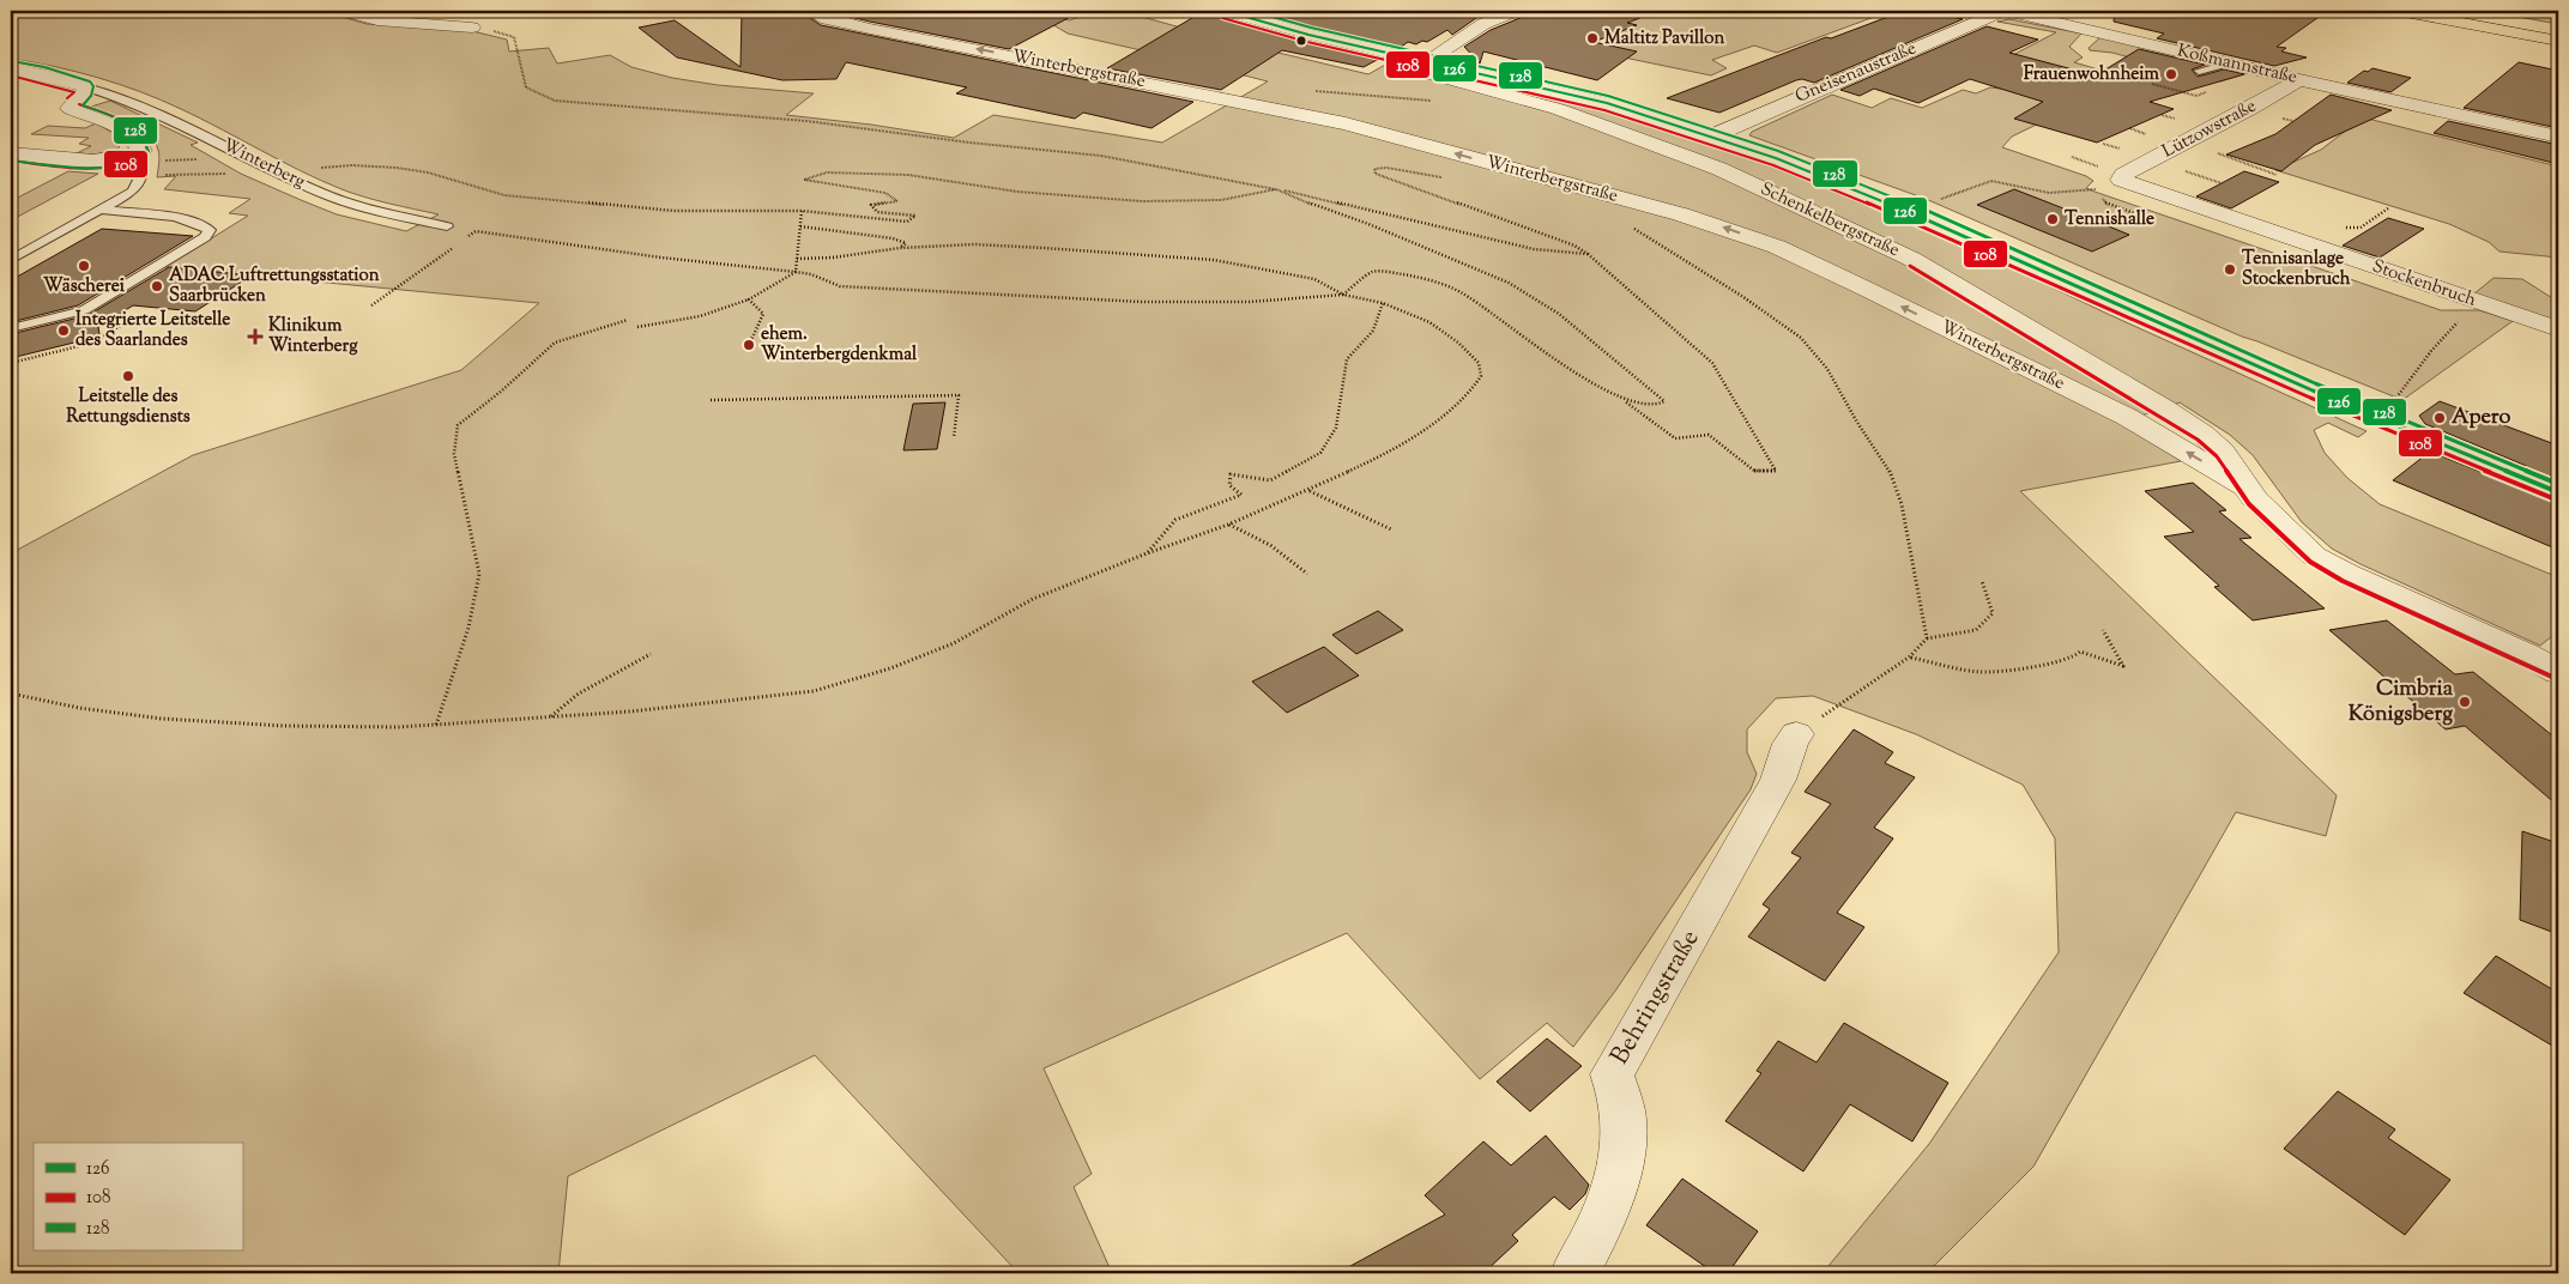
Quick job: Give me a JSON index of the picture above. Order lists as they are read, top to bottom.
{
  "streets": {
    "street": [
      "Koßmannstraße",
      "Winterbergstraße",
      "Gneisenaustraße",
      "Lützowstraße",
      "Winterberg",
      "Schenkelbergstraße",
      "Stockenbruch",
      "Behringstraße"
    ]
  },
  "crossings": [
    ["Koßmannstraße", "Gneisenaustraße"],
    ["Koßmannstraße", "Lützowstraße"],
    ["Winterbergstraße", "Schenkelbergstraße"],
    ["Lützowstraße", "Stockenbruch"]
  ],
  "places": {
    "other": [
      "Maltitz Pavillon",
      "Frauenwohnheim",
      "Tennishalle",
      "Wäscherei",
      "Tennisanlage Stockenbruch",
      "ADAC Luftrettungsstation Saarbrücken",
      "Integrierte Leitstelle des Saarlandes",
      "ehem. Winterbergdenkmal",
      "Leitstelle des Rettungsdiensts",
      "Apero",
      "Cimbria Königsberg"
    ],
    "health": ["Klinikum Winterberg"]
  },
  "lines": ["transit line 126", "transit line 128", "transit line 108"],
  "legend": ["126", "108", "128"]
}
